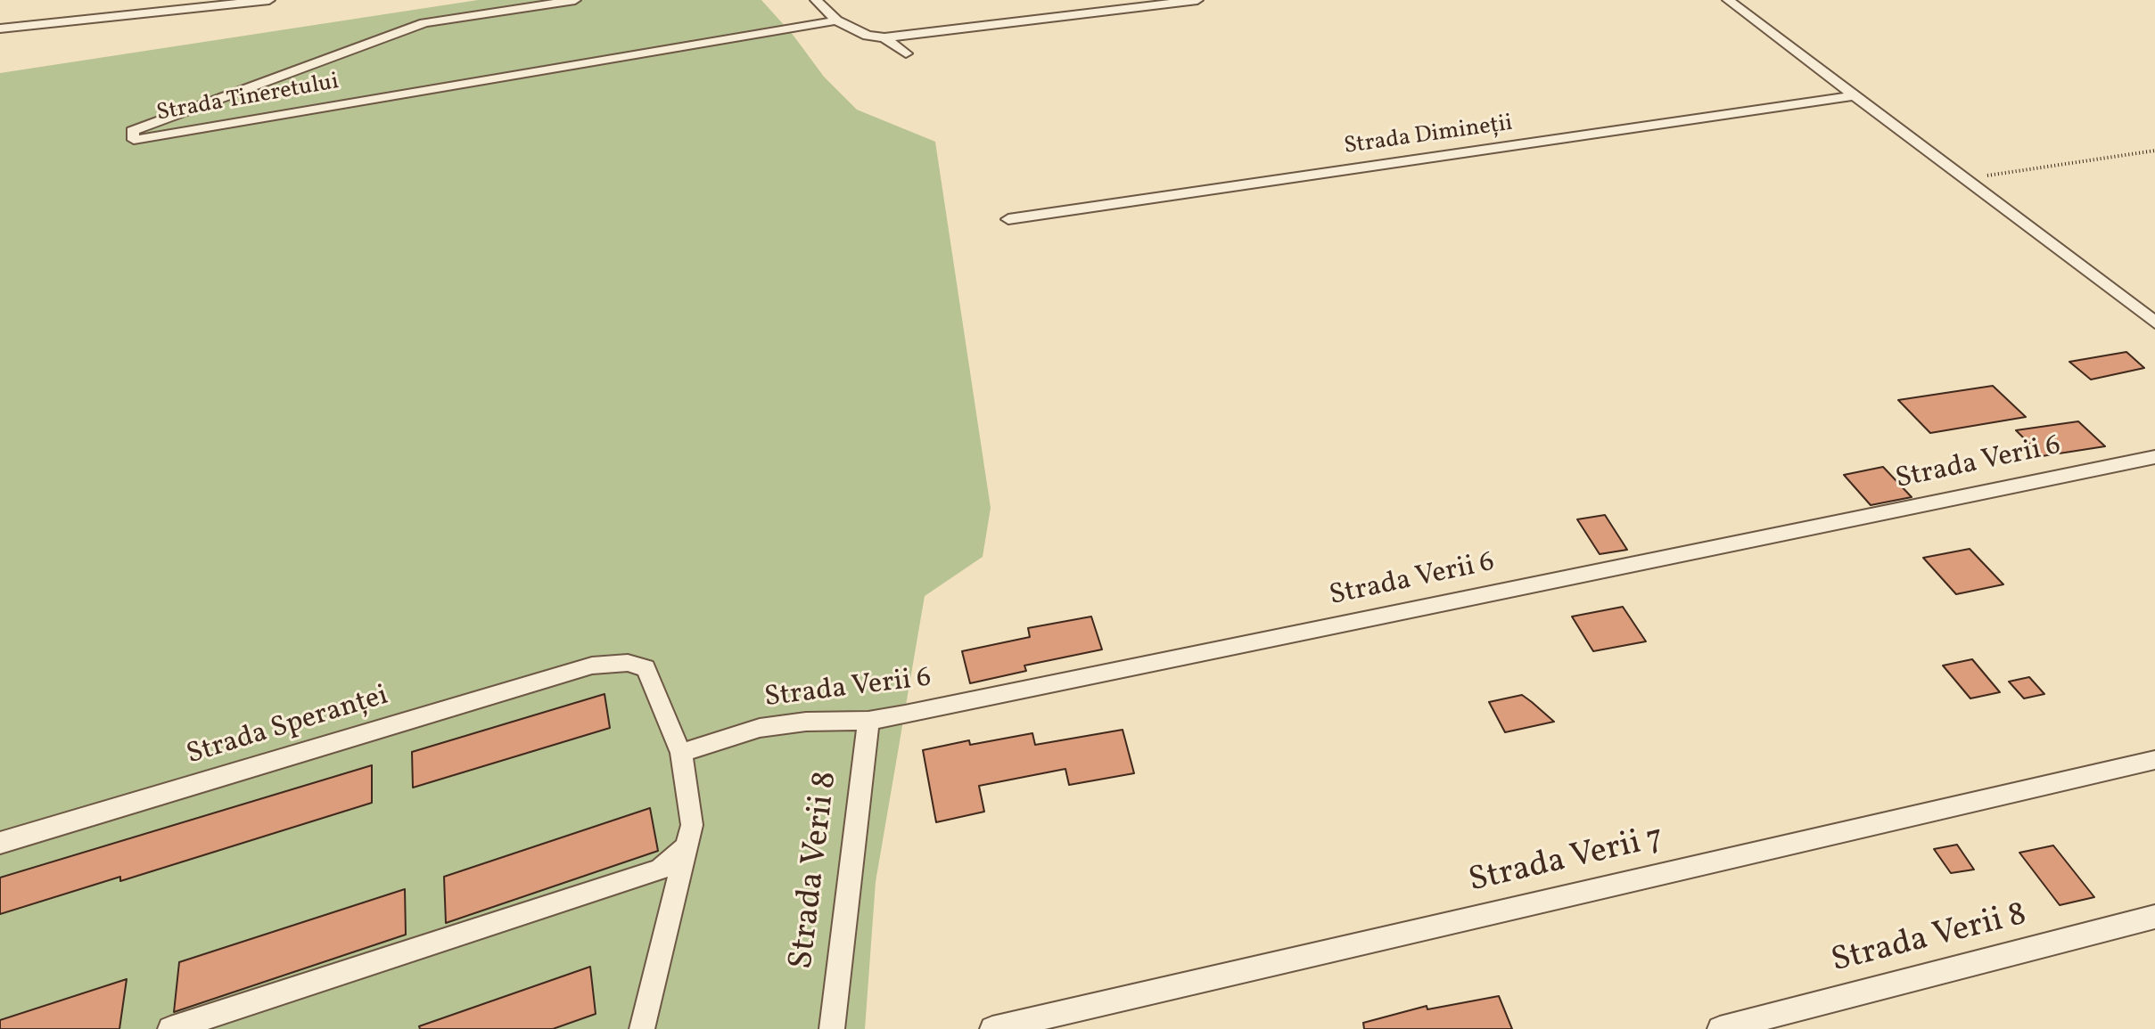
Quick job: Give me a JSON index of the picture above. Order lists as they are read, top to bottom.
{
  "streets": {
    "street": [
      "Strada Tineretului",
      "Strada Dimineții",
      "Strada Verii 6",
      "Strada Speranței",
      "Strada Verii 7",
      "Strada Verii 8"
    ]
  },
  "crossings": [
    ["Strada Verii 6", "Strada Speranței"],
    ["Strada Verii 6", "Strada Verii 8"]
  ]
}
